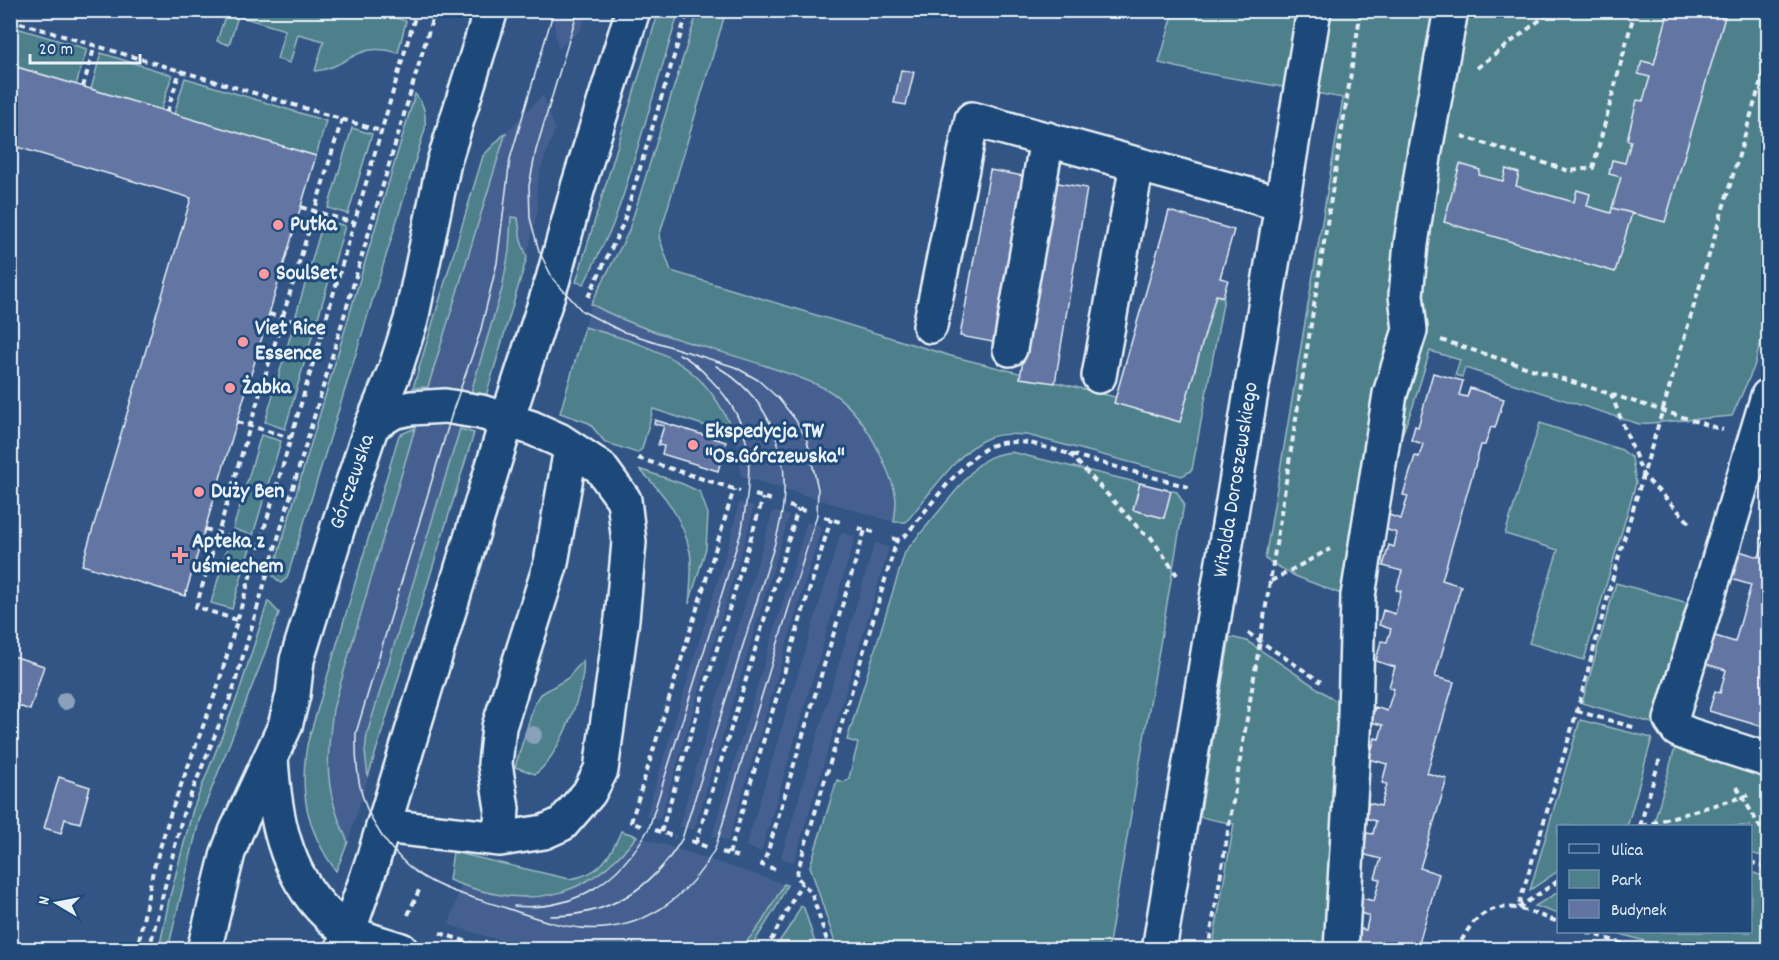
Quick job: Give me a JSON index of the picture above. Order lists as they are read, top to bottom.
{
  "streets": {
    "street": ["Witolda Doroszewskiego", "Górczewska"]
  },
  "places": {
    "other": [
      "Putka",
      "SoulSet",
      "Viet Rice Essence",
      "Żabka",
      "Ekspedycja TW \"Os.Górczewska\"",
      "Duży Ben"
    ],
    "health": ["Apteka z uśmiechem"]
  },
  "legend": ["Ulica", "Park", "Budynek"],
  "scale_bar": "20 m",
  "north": "left"
}
